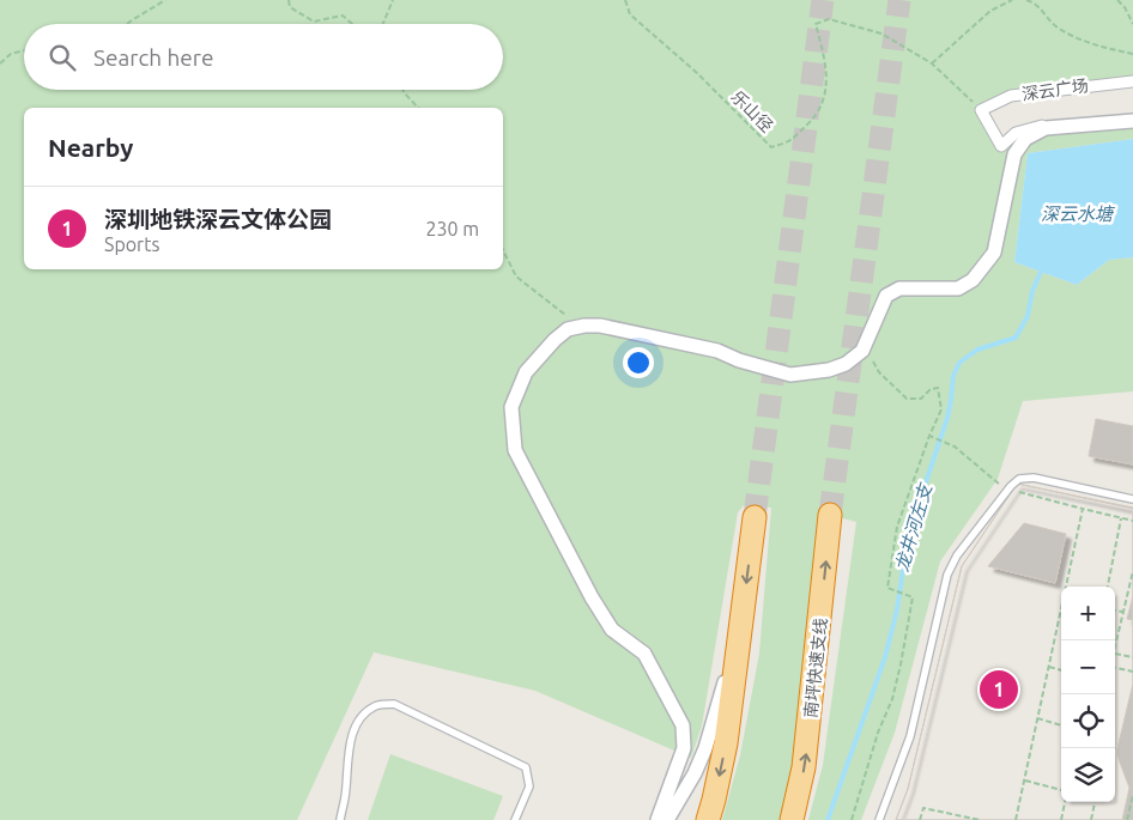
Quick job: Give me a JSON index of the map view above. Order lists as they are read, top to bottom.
{
  "streets": {
    "highway": ["南坪快速支线"],
    "street": ["深云广场"],
    "path": ["乐山径"]
  },
  "crossings": [
    ["深云广场", "乐山径"]
  ],
  "water": ["深云水塘", "龙井河左支"],
  "page": {
    "search": "Search here",
    "heading": "Nearby",
    "list": [
      {
        "mark": "1",
        "name": "深圳地铁深云文体公园",
        "note": "Sports",
        "value": "230 m"
      }
    ],
    "map_buttons": ["+", "−"],
    "pins": "1"
  }
}
